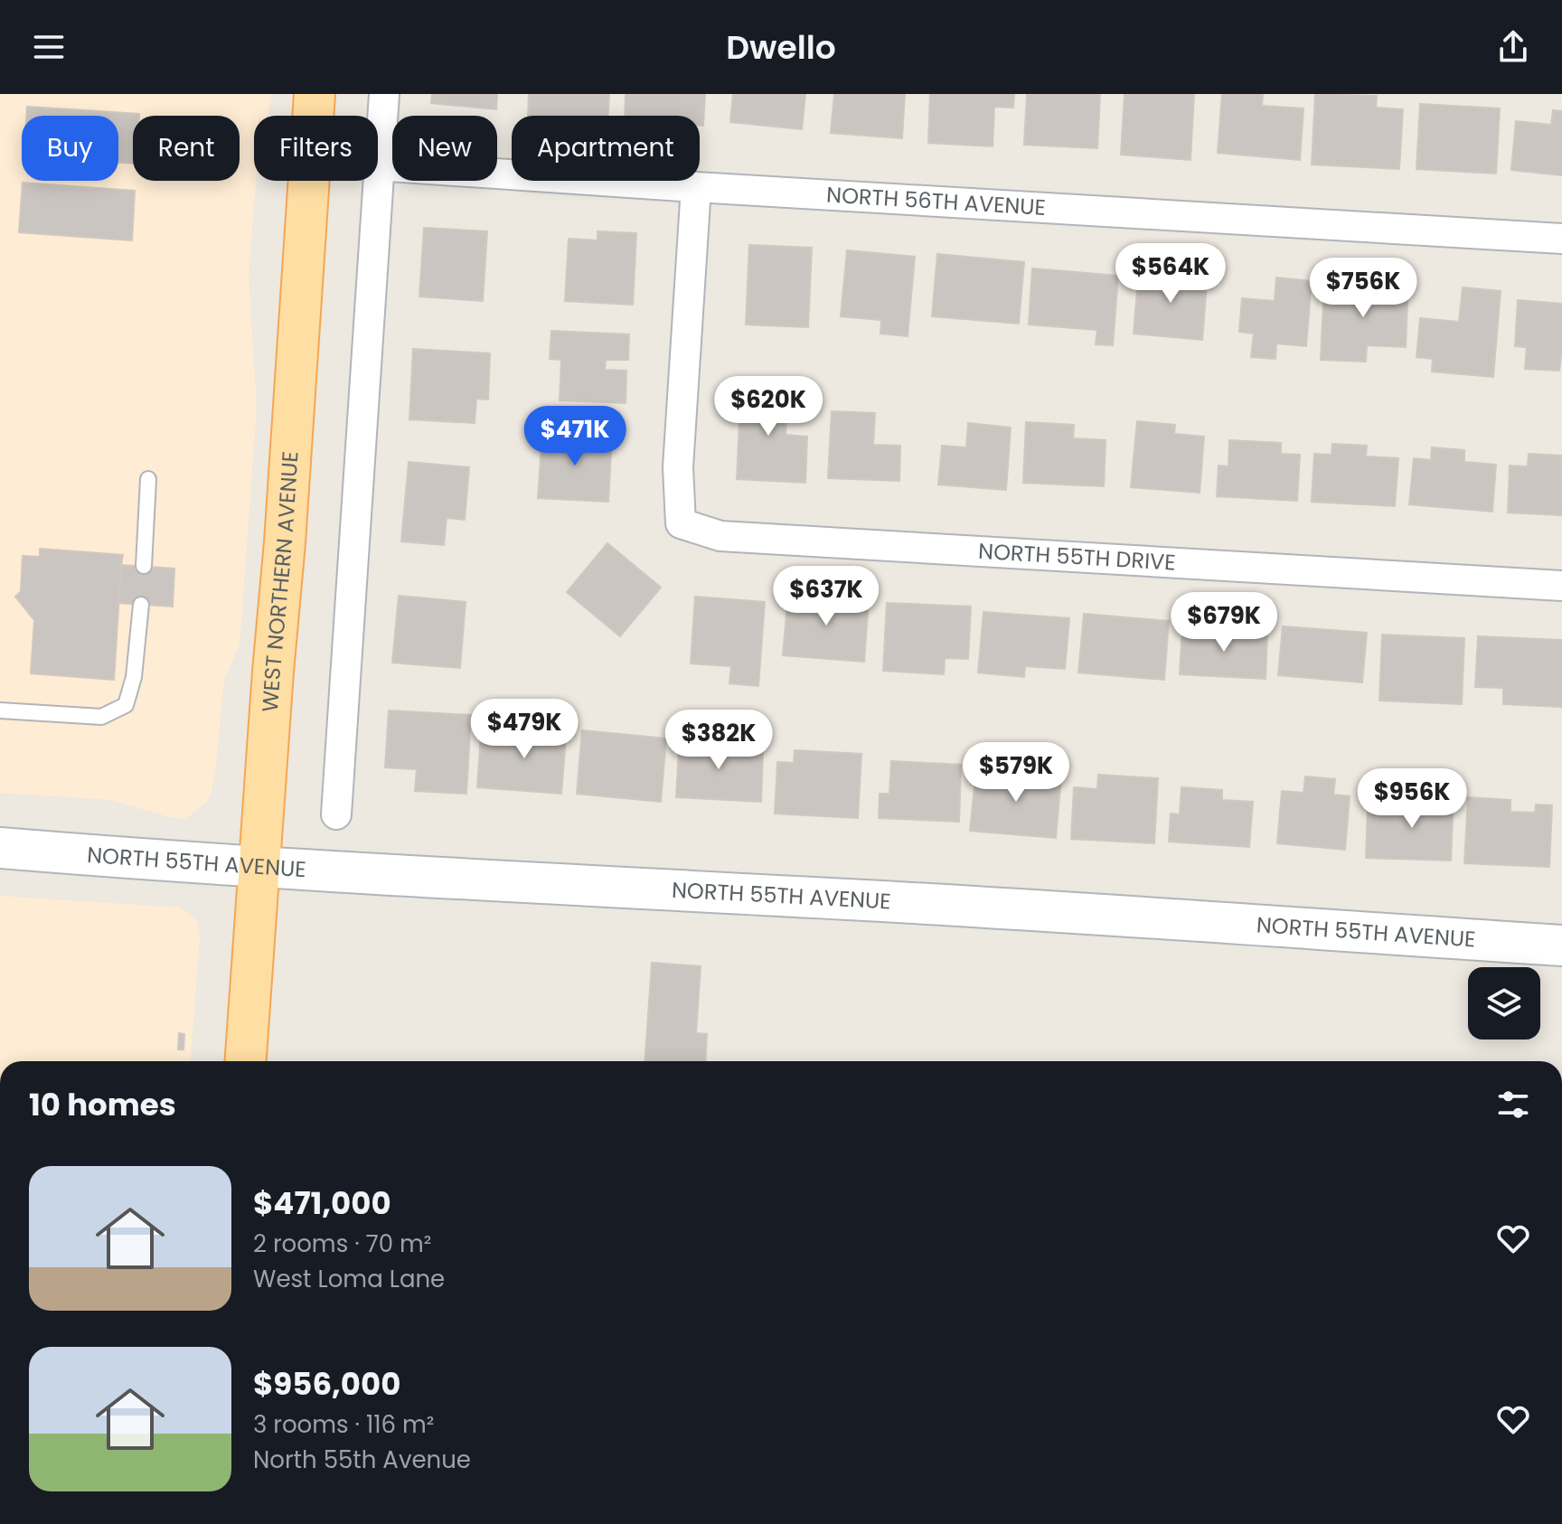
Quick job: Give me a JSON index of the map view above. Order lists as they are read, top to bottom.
{
  "streets": {
    "main road": ["WEST NORTHERN AVENUE"],
    "street": ["NORTH 56TH AVENUE", "NORTH 55TH DRIVE", "NORTH 55TH AVENUE"]
  },
  "crossings": [
    ["NORTH 56TH AVENUE", "NORTH 55TH DRIVE"],
    ["WEST NORTHERN AVENUE", "NORTH 55TH AVENUE"]
  ],
  "page": {
    "header": "Dwello",
    "chip": [
      "Buy",
      "Rent",
      "Filters",
      "New",
      "Apartment"
    ],
    "price": [
      "$564K",
      "$756K",
      "$620K",
      "$471K",
      "$637K",
      "$679K",
      "$479K",
      "$382K",
      "$579K",
      "$956K"
    ],
    "heading": "10 homes",
    "list": [
      {
        "name": "$471,000",
        "note": "2 rooms · 70 m² · West Loma Lane"
      },
      {
        "name": "$956,000",
        "note": "3 rooms · 116 m² · North 55th Avenue"
      }
    ]
  }
}
